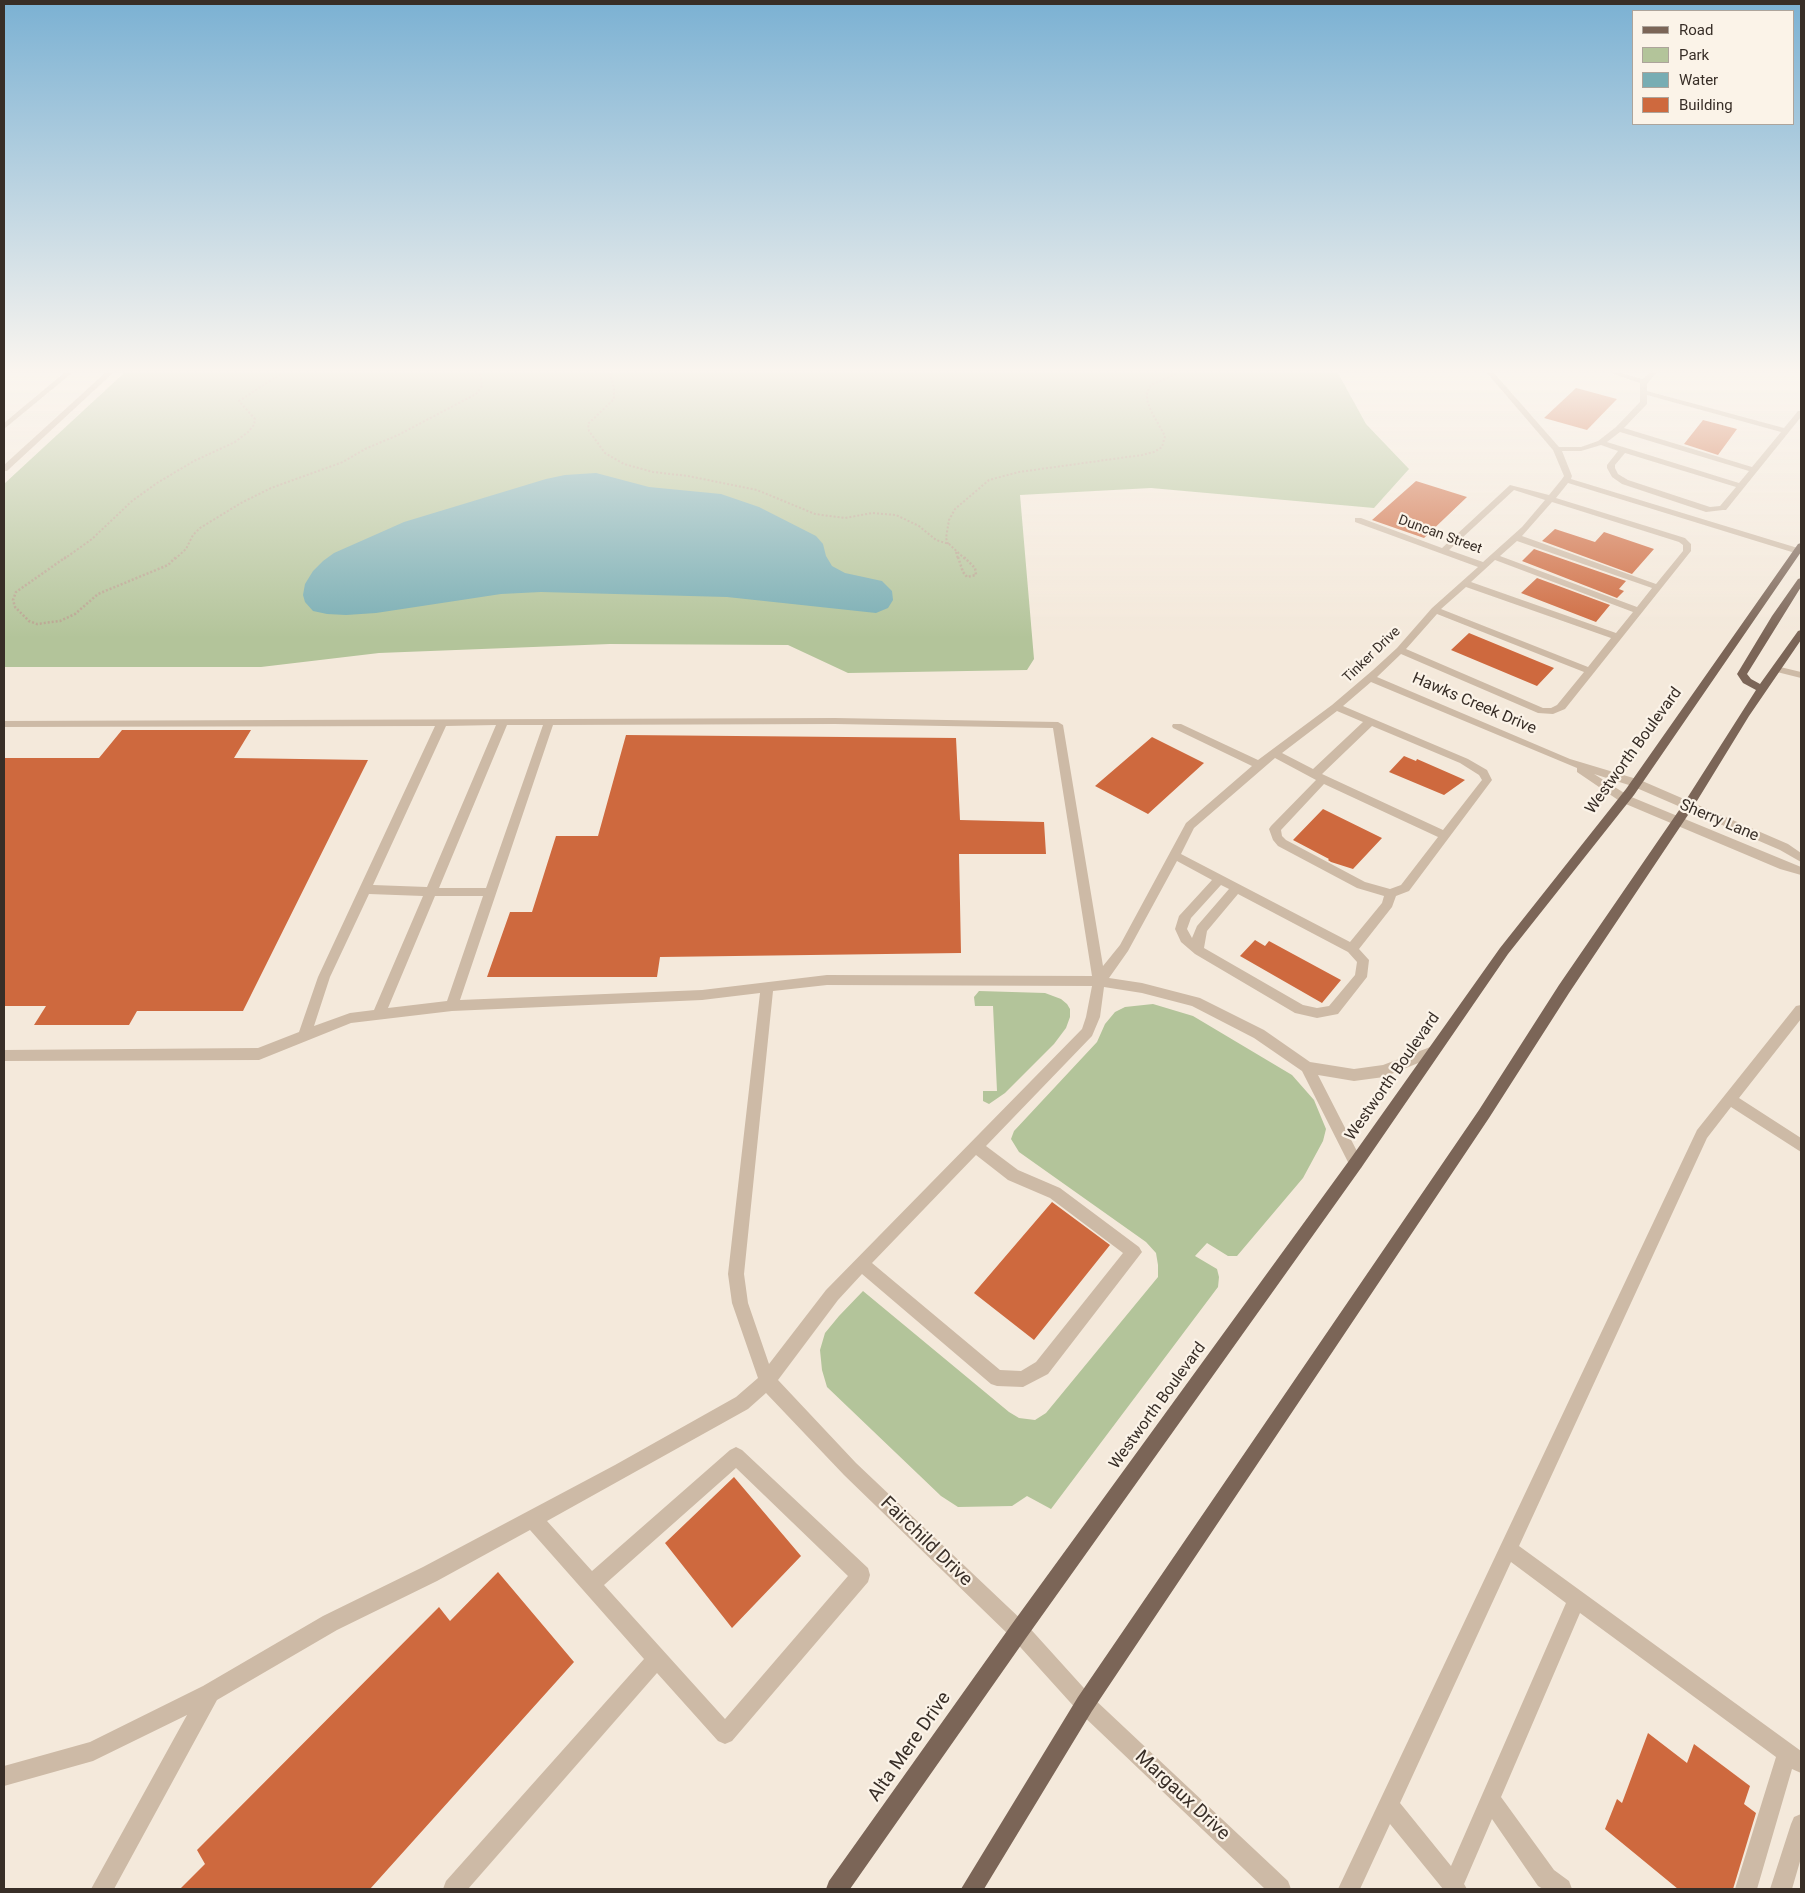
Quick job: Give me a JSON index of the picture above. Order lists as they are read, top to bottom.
{
  "streets": {
    "main road": ["Westworth Boulevard", "Alta Mere Drive"],
    "street": [
      "Duncan Street",
      "Tinker Drive",
      "Hawks Creek Drive",
      "Sherry Lane",
      "Fairchild Drive",
      "Margaux Drive"
    ]
  },
  "crossings": [
    ["Duncan Street", "Tinker Drive"],
    ["Tinker Drive", "Hawks Creek Drive"],
    ["Hawks Creek Drive", "Westworth Boulevard"],
    ["Hawks Creek Drive", "Sherry Lane"],
    ["Westworth Boulevard", "Sherry Lane"],
    ["Westworth Boulevard", "Fairchild Drive"],
    ["Westworth Boulevard", "Alta Mere Drive"],
    ["Fairchild Drive", "Alta Mere Drive"],
    ["Fairchild Drive", "Margaux Drive"]
  ],
  "legend": [
    "Road",
    "Park",
    "Water",
    "Building"
  ]
}
